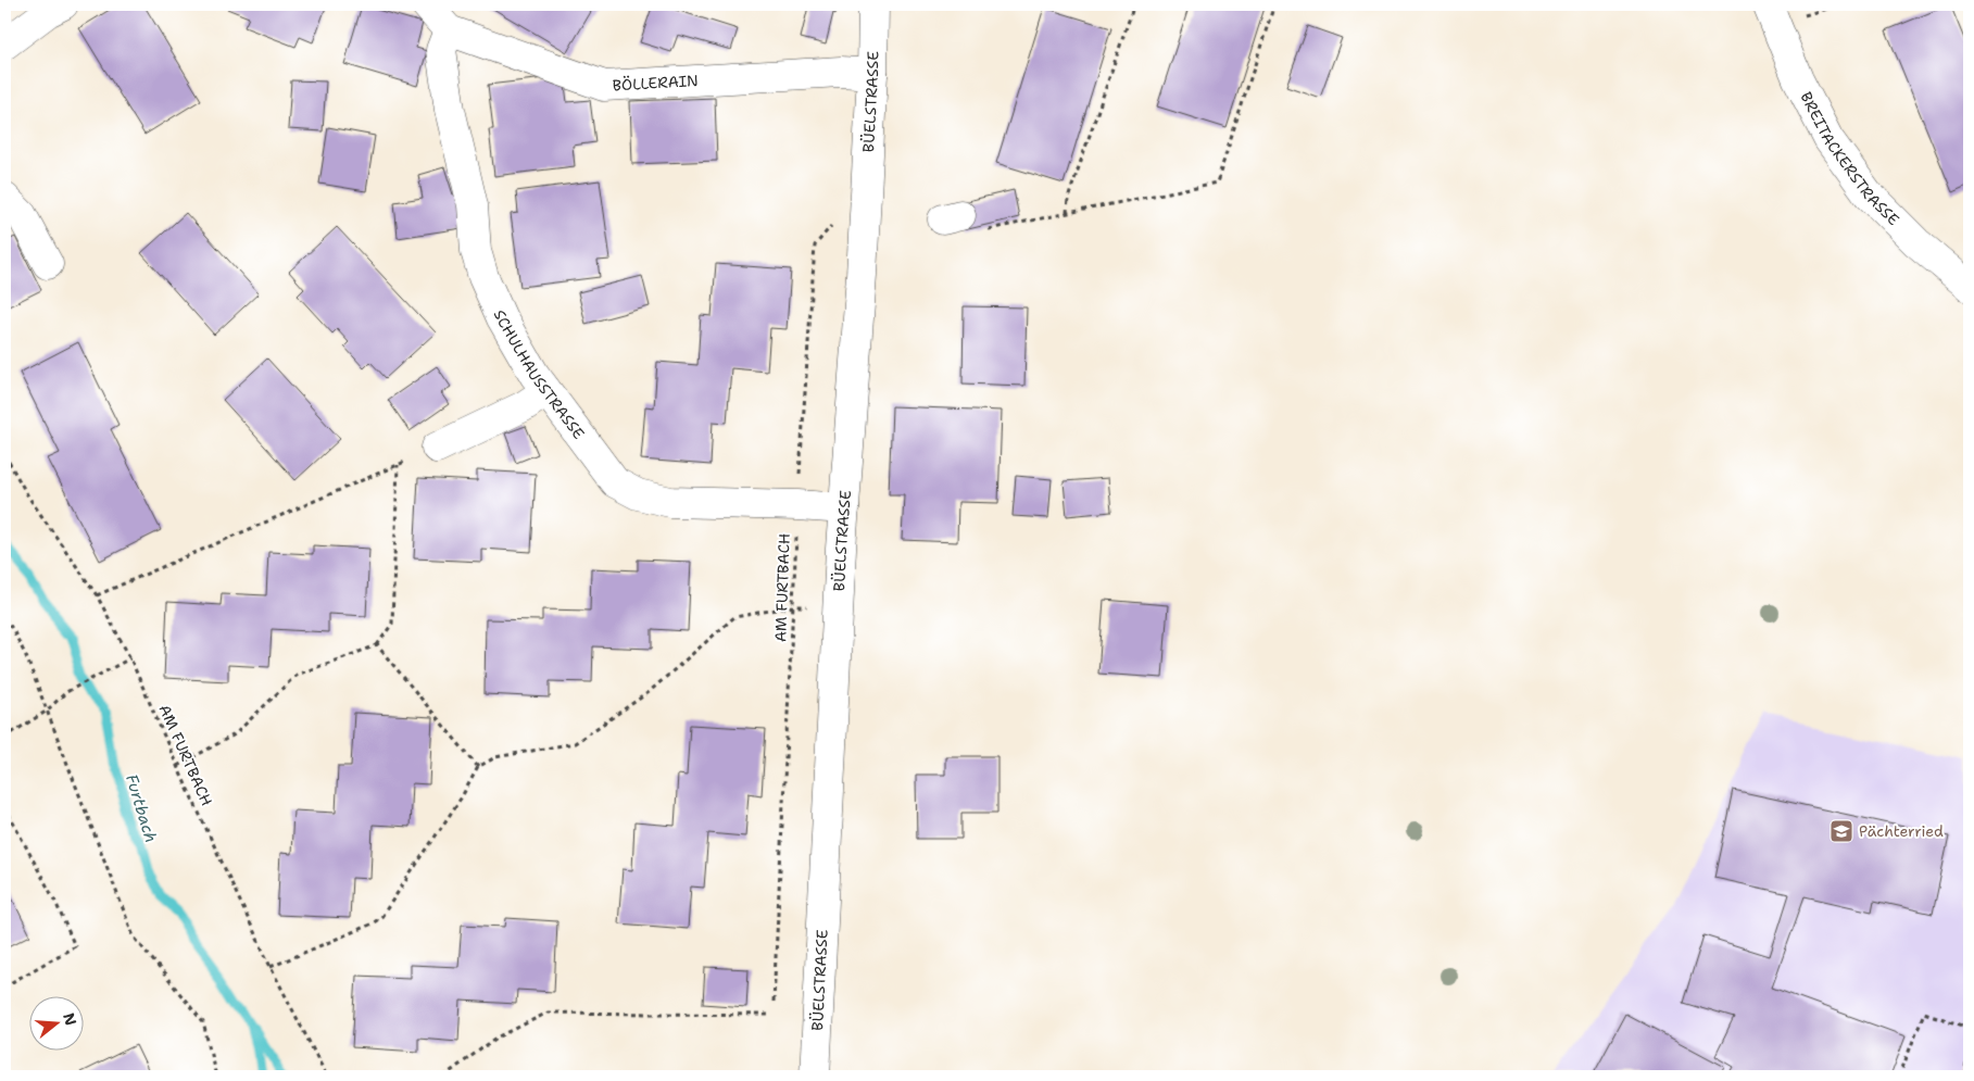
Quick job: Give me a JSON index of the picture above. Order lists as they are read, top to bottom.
{
  "streets": {
    "street": [
      "BÖLLERAIN",
      "BÜELSTRASSE",
      "BREITACKERSTRASSE",
      "SCHULHAUSSTRASSE"
    ],
    "path": ["AM FURTBACH"]
  },
  "crossings": [
    ["BÖLLERAIN", "BÜELSTRASSE"],
    ["BÖLLERAIN", "SCHULHAUSSTRASSE"],
    ["BÜELSTRASSE", "SCHULHAUSSTRASSE"],
    ["BÜELSTRASSE", "AM FURTBACH"],
    ["SCHULHAUSSTRASSE", "AM FURTBACH"]
  ],
  "water": ["Furtbach"],
  "places": {
    "school or university": ["Pächterried"]
  },
  "north": "right"
}
